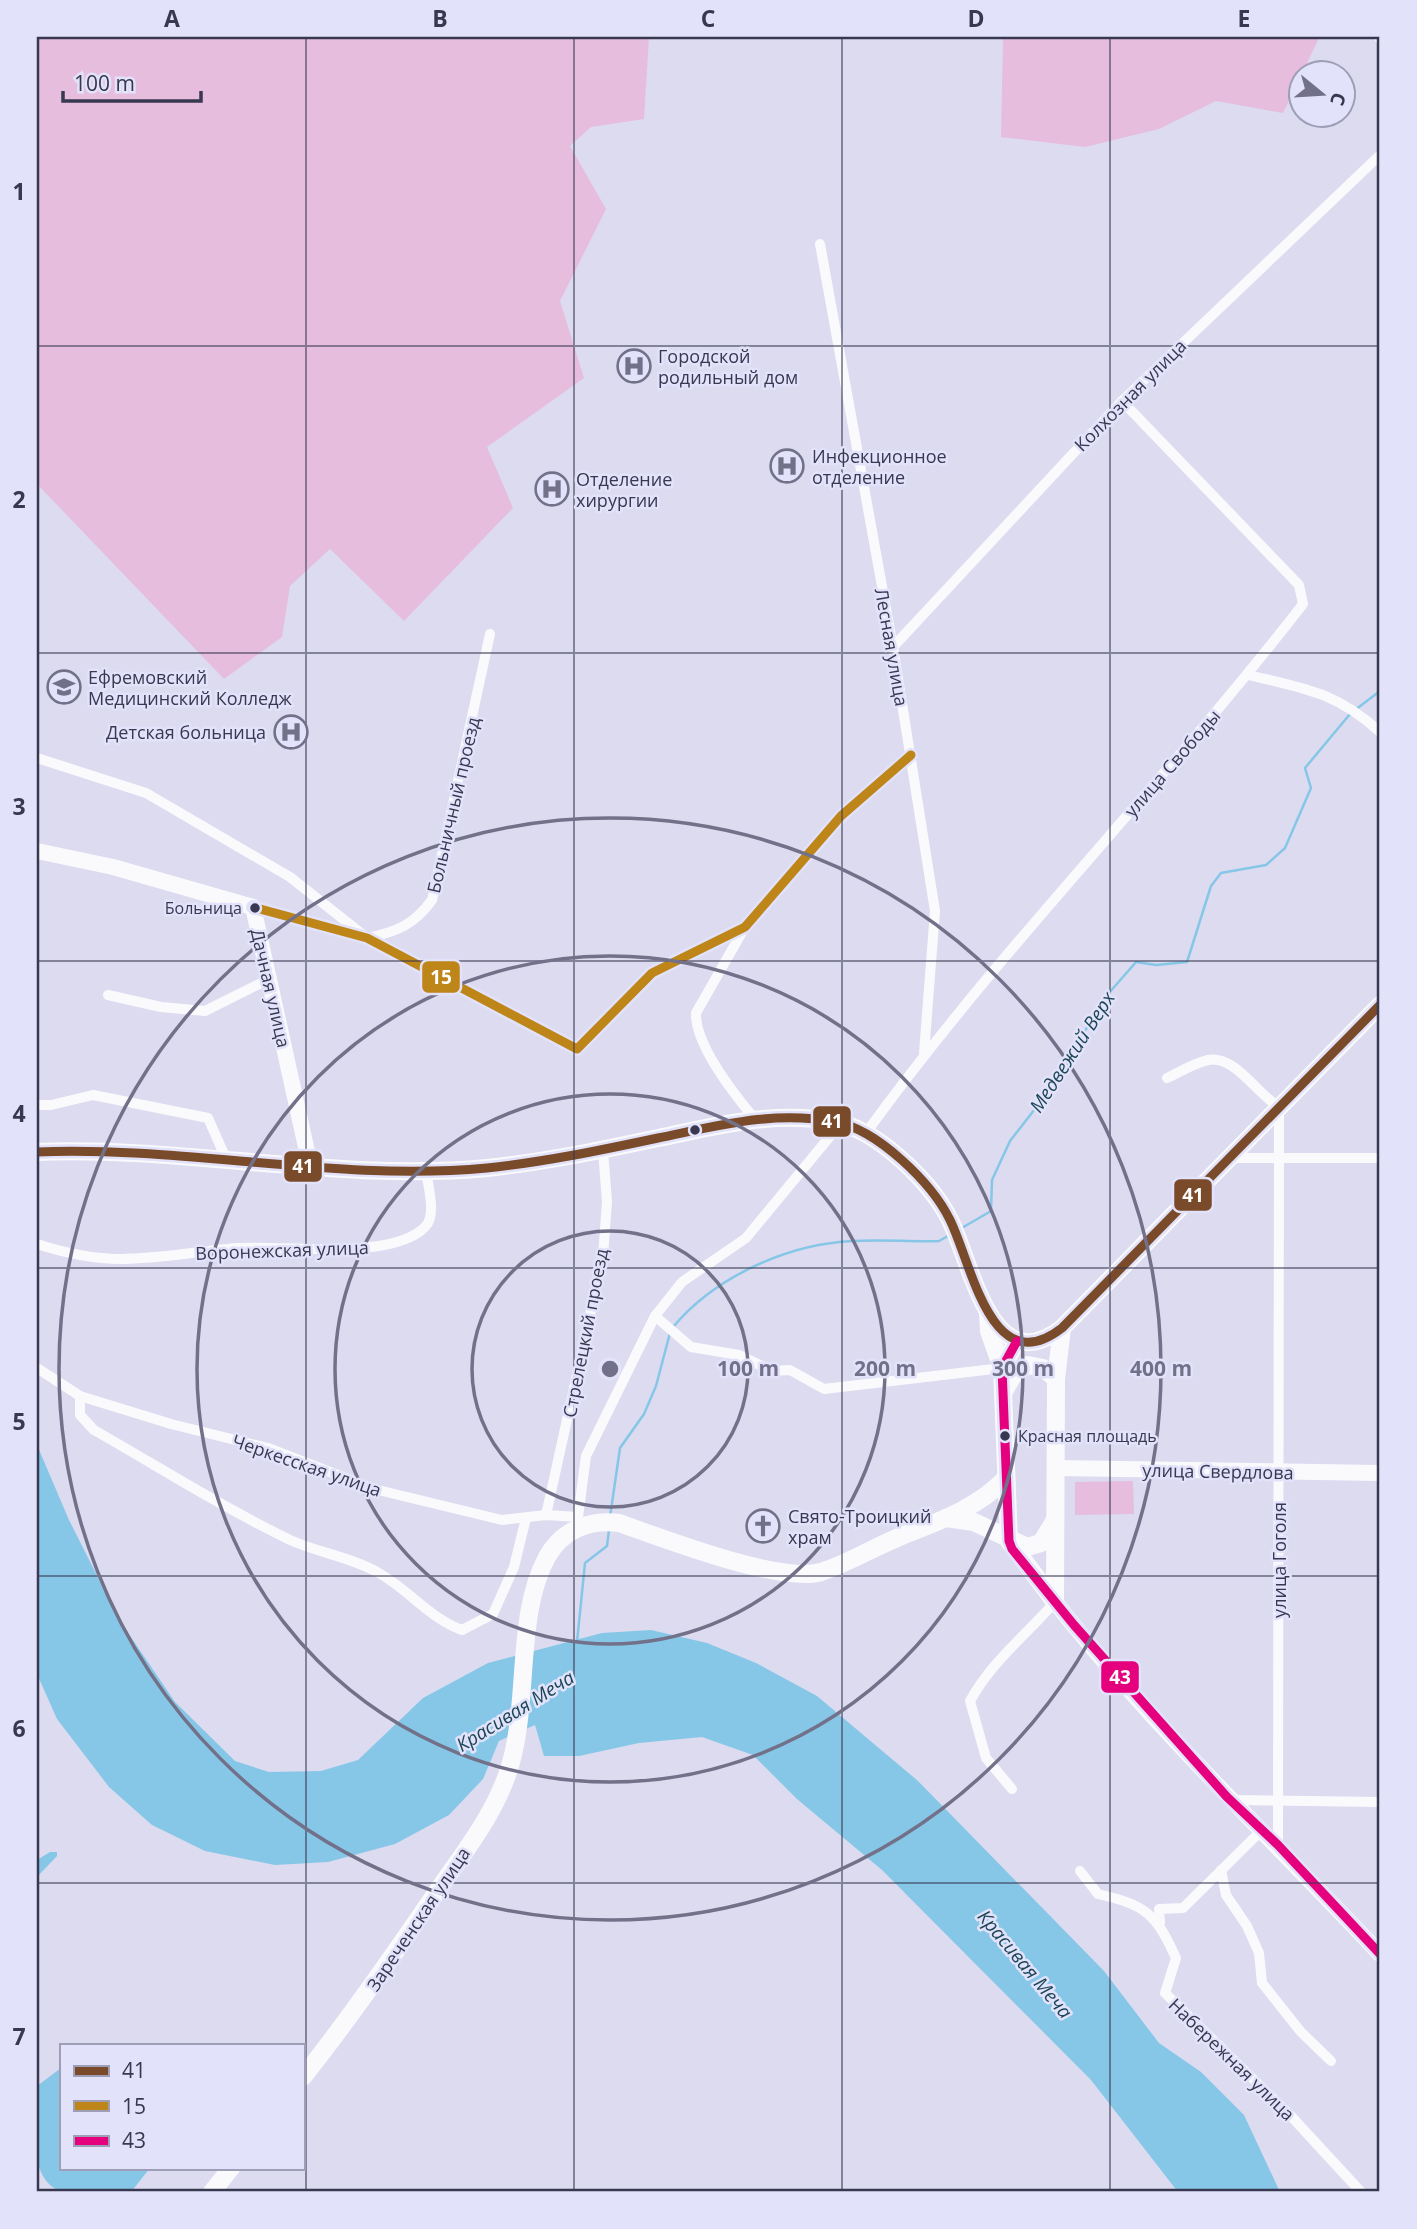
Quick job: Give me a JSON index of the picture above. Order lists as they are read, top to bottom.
{
  "streets": {
    "main road": ["Дачная улица", "улица Свердлова", "Зареченская улица"],
    "street": [
      "Колхозная улица",
      "Лесная улица",
      "улица Свободы",
      "Больничный проезд",
      "Воронежская улица",
      "Стрелецкий проезд",
      "Черкесская улица",
      "улица Гоголя",
      "Набережная улица"
    ]
  },
  "crossings": [
    ["Колхозная улица", "Лесная улица"],
    ["Колхозная улица", "улица Свободы"],
    ["Лесная улица", "улица Свободы"],
    ["Стрелецкий проезд", "Черкесская улица"],
    ["Черкесская улица", "Зареченская улица"],
    ["улица Свердлова", "улица Гоголя"]
  ],
  "water": ["Медвежий Верх", "Красивая Меча"],
  "places": {
    "hospital": [
      "Городской родильный дом",
      "Инфекционное отделение",
      "Отделение хирургии",
      "Детская больница"
    ],
    "school or university": ["Ефремовский Медицинский Колледж"],
    "other": ["Больница", "Красная площадь"],
    "church": ["Свято-Троицкий храм"]
  },
  "lines": ["transit line 15", "transit line 41", "transit line 43"],
  "legend": ["41", "15", "43"],
  "scale_bar": "100 m",
  "north": "right",
  "grid": {
    "columns": [
      "A",
      "B",
      "C",
      "D",
      "E"
    ],
    "rows": [
      "1",
      "2",
      "3",
      "4",
      "5",
      "6",
      "7"
    ]
  },
  "rings": [
    "100 m",
    "200 m",
    "300 m",
    "400 m"
  ]
}
